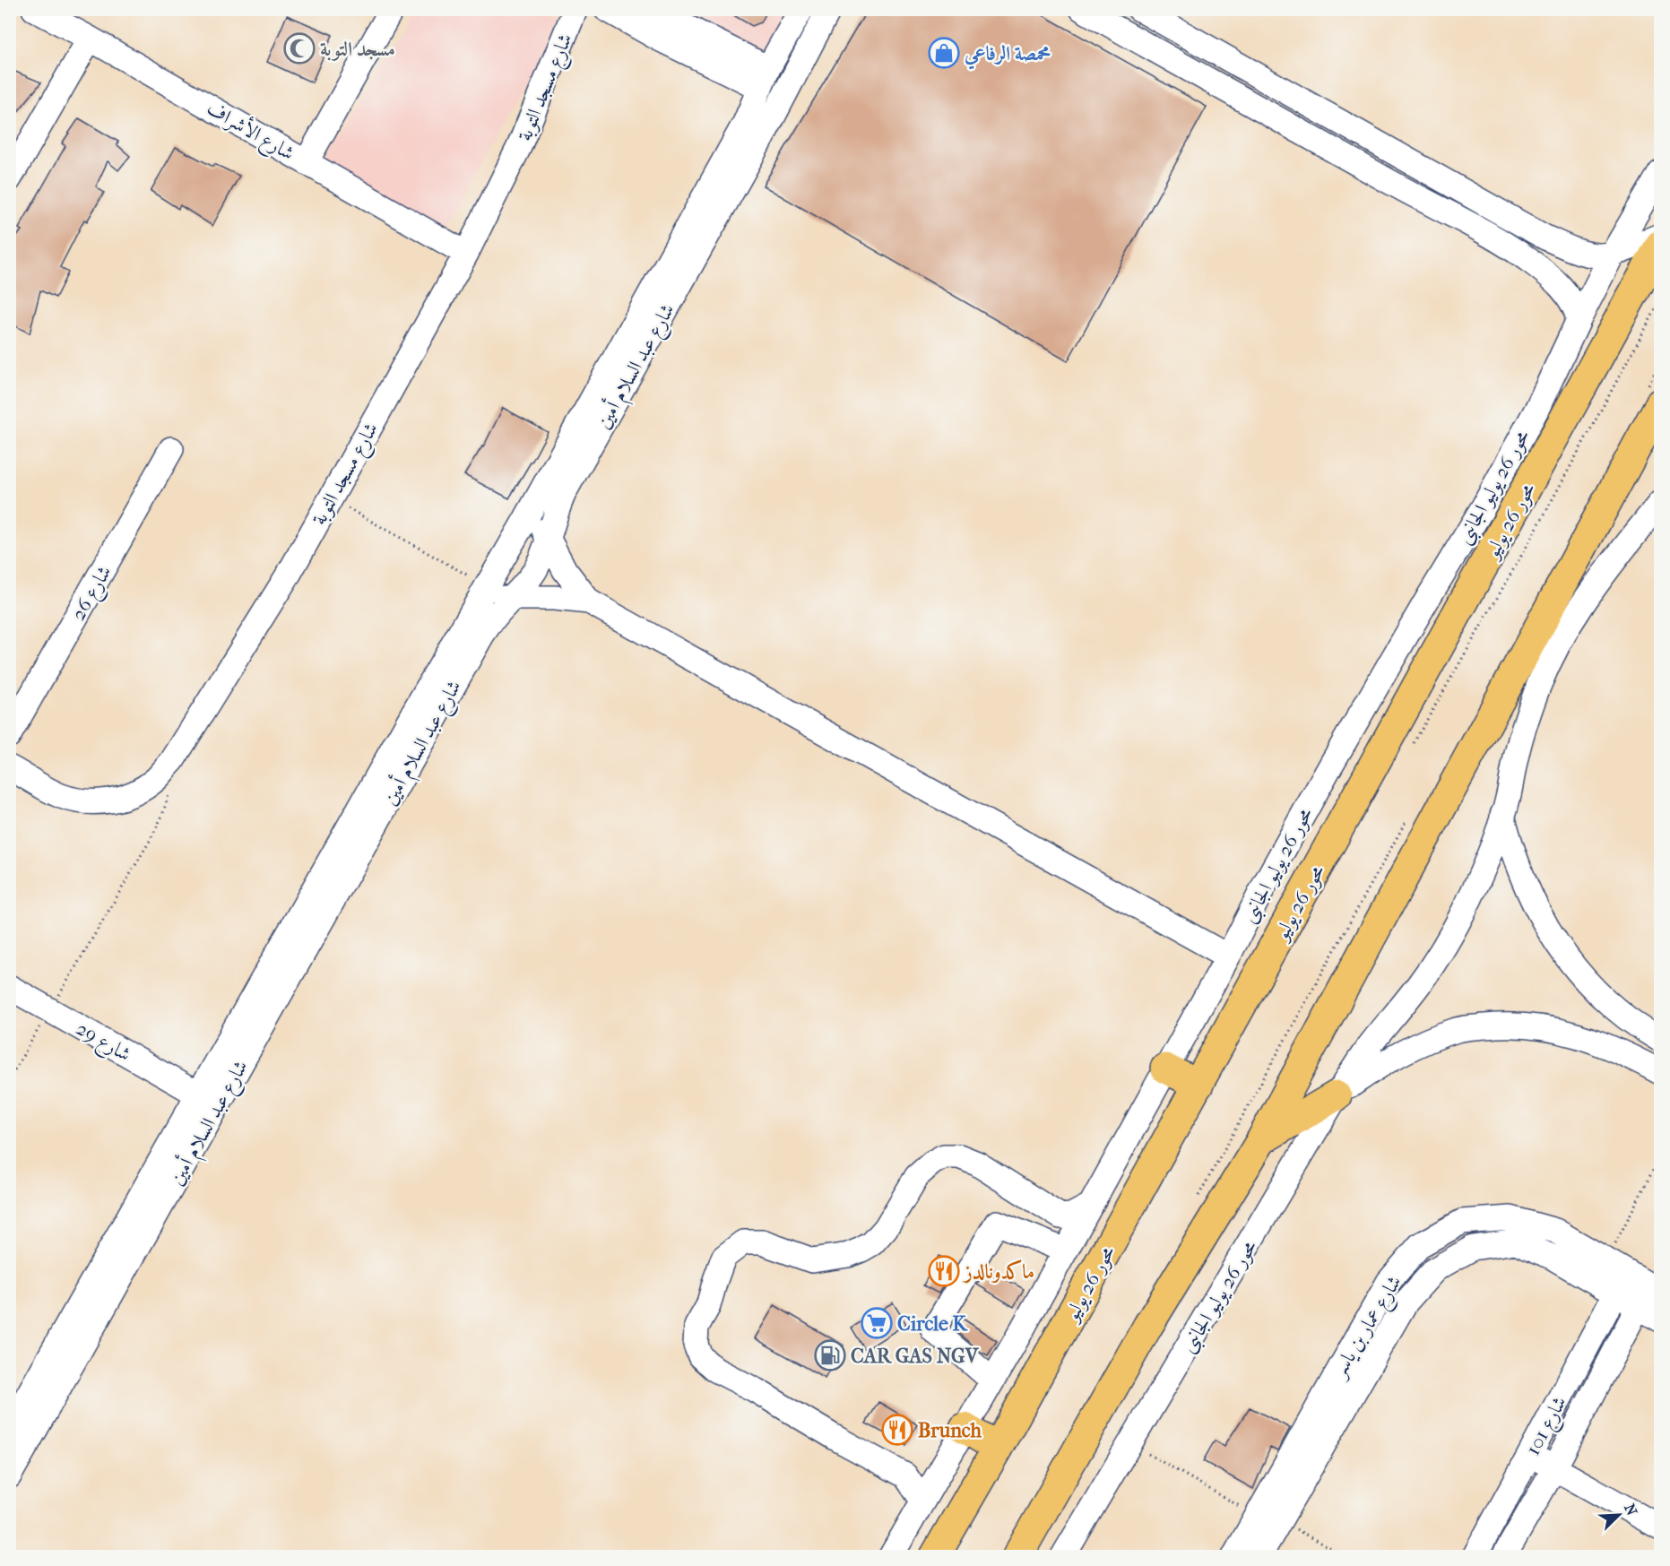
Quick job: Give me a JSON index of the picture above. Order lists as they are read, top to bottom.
{
  "streets": {
    "highway": ["محور 26 يوليو"],
    "street": [
      "شارع مسجد التوبة",
      "شارع الأشراف",
      "شارع عبد السلام أمين",
      "محور 26 يوليو الجانبى",
      "شارع 26",
      "شارع 29",
      "شارع عمار بن ياسر",
      "شارع 101"
    ]
  },
  "crossings": [
    ["شارع مسجد التوبة", "شارع الأشراف"],
    ["شارع عبد السلام أمين", "شارع 29"],
    ["شارع عمار بن ياسر", "شارع 101"]
  ],
  "places": {
    "mosque": ["مسجد التوبة"],
    "shop": ["محمصة الرفاعي"],
    "restaurant": ["ماكدونالدز", "Brunch"],
    "supermarket": ["Circle K"],
    "fuel station": ["CAR GAS NGV"]
  },
  "north": "top right"
}
